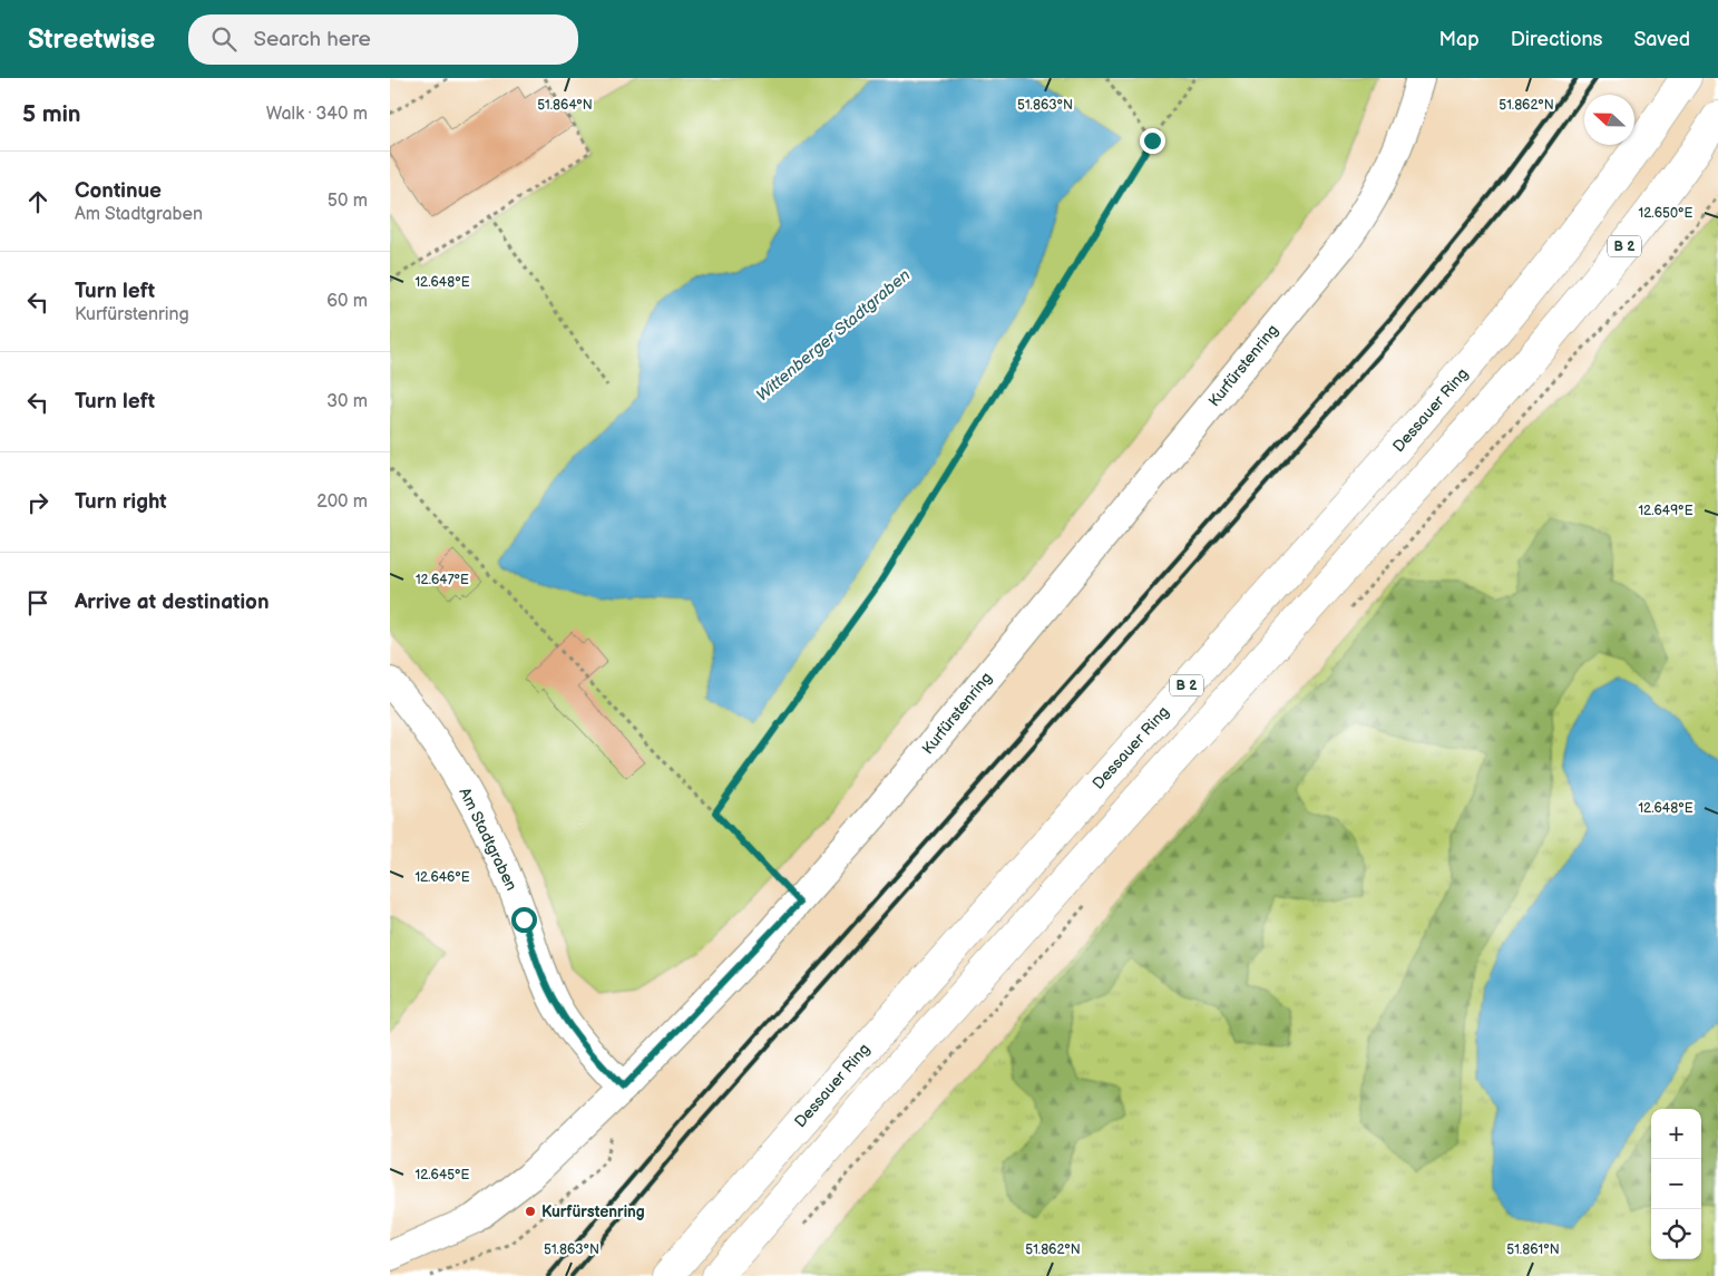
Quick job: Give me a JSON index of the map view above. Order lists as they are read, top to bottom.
{
  "streets": {
    "main road": ["B 2", "Dessauer Ring"],
    "street": ["Kurfürstenring", "Am Stadtgraben"]
  },
  "crossings": [
    ["Kurfürstenring", "Am Stadtgraben"]
  ],
  "water": ["Wittenberger Stadtgraben"],
  "places": ["Kurfürstenring"],
  "north": "left",
  "page": {
    "header": "Streetwise",
    "search": "Search here",
    "nav": ["Map", "Directions", "Saved"],
    "heading": ["5 min", "Walk · 340 m"],
    "list": [
      ["Continue", "Am Stadtgraben", "50 m"],
      ["Turn left", "Kurfürstenring", "60 m"],
      ["Turn left", "30 m"],
      ["Turn right", "200 m"],
      "Arrive at destination"
    ],
    "map_buttons": ["+", "−"]
  },
  "coordinates": [
    "51.864°N",
    "51.863°N",
    "51.862°N",
    "12.650°E",
    "12.648°E",
    "12.649°E",
    "12.647°E",
    "12.646°E",
    "12.645°E",
    "51.861°N"
  ]
}
